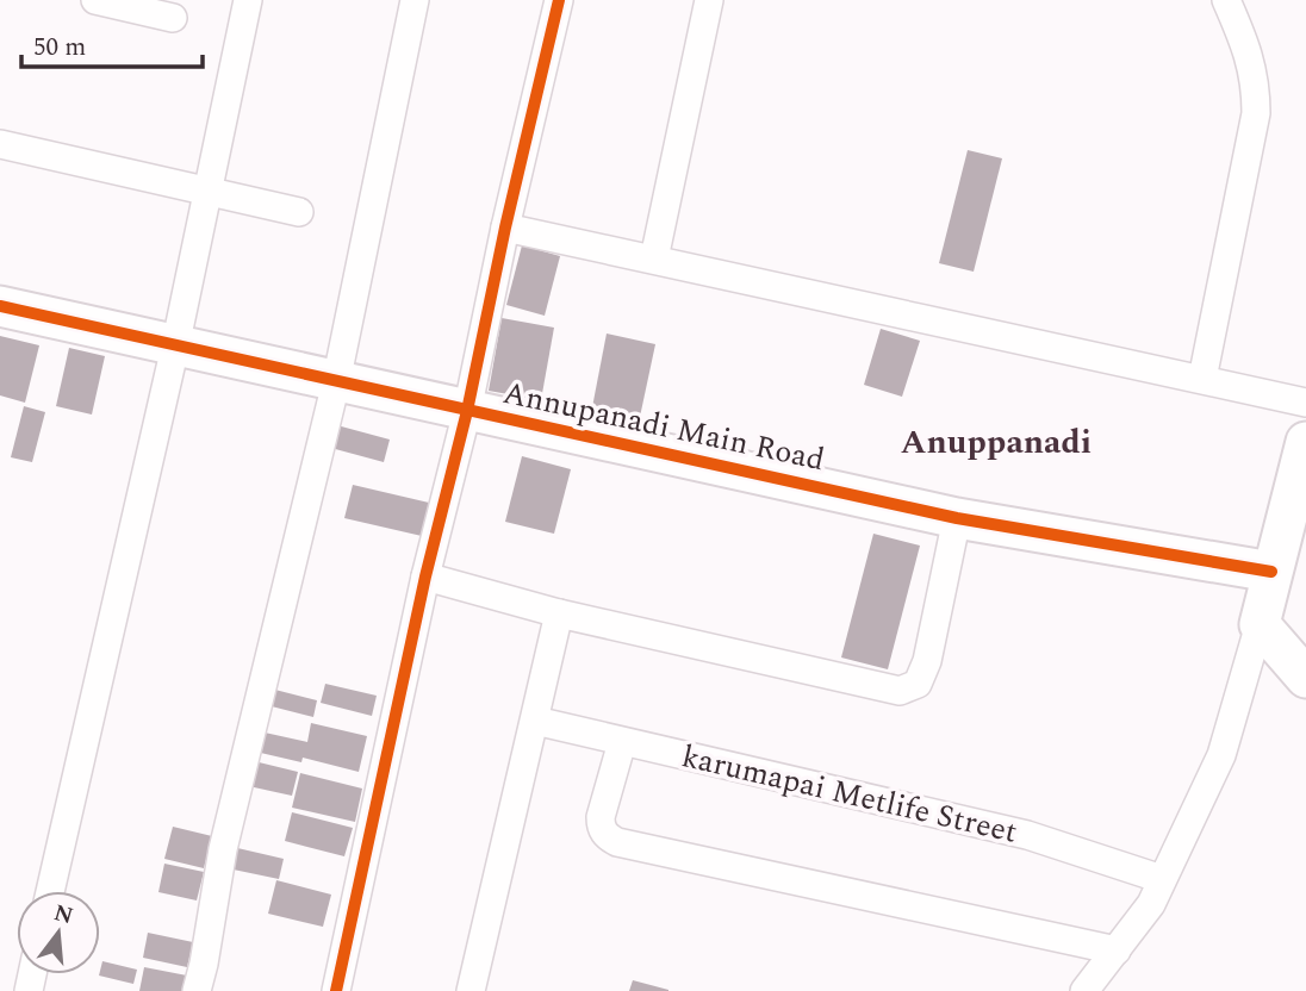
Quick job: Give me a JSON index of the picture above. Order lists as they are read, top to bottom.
{
  "streets": {
    "street": ["Annupanadi Main Road", "karumapai Metlife Street"]
  },
  "districts": ["Anuppanadi"],
  "scale_bar": "50 m",
  "north": "top"
}
